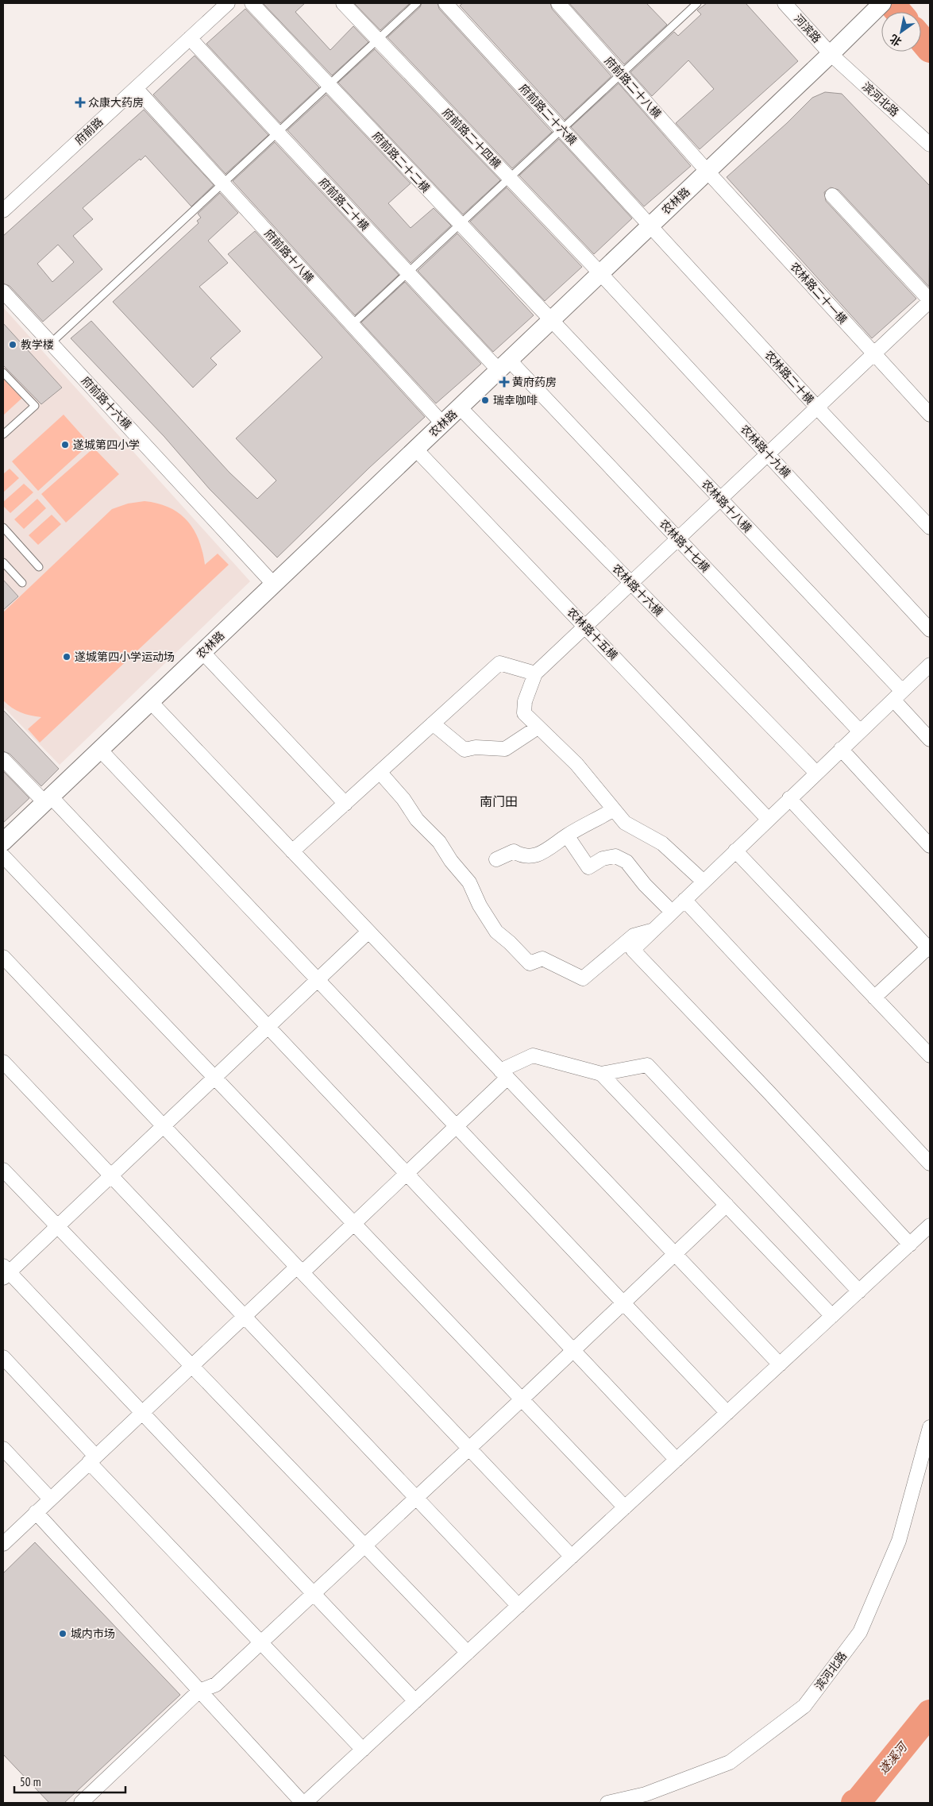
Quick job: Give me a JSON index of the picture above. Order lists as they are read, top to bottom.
{
  "streets": {
    "street": [
      "河滨路",
      "府前路二十八横",
      "滨河北路",
      "府前路二十六横",
      "府前路",
      "府前路二十四横",
      "府前路二十二横",
      "农林路",
      "府前路二十横",
      "府前路十八横",
      "农林路二十一横",
      "农林路二十横",
      "府前路十六横",
      "农林路十九横",
      "农林路十八横",
      "农林路十七横",
      "农林路十六横",
      "农林路十五横"
    ]
  },
  "crossings": [
    ["河滨路", "滨河北路"],
    ["河滨路", "农林路"],
    ["府前路二十八横", "农林路"],
    ["府前路二十八横", "农林路二十一横"],
    ["滨河北路", "农林路"],
    ["府前路二十六横", "农林路"],
    ["府前路二十六横", "农林路二十横"],
    ["府前路", "府前路二十横"],
    ["府前路", "府前路十八横"],
    ["府前路二十四横", "农林路"],
    ["府前路二十四横", "农林路十九横"],
    ["府前路二十二横", "农林路"],
    ["府前路二十二横", "农林路十八横"],
    ["农林路", "府前路二十横"],
    ["农林路", "府前路十八横"],
    ["农林路", "农林路二十一横"],
    ["农林路", "农林路二十横"],
    ["农林路", "府前路十六横"],
    ["农林路", "农林路十九横"],
    ["农林路", "农林路十八横"],
    ["农林路", "农林路十七横"],
    ["农林路", "农林路十六横"],
    ["农林路", "农林路十五横"],
    ["府前路二十横", "农林路十七横"]
  ],
  "districts": ["南门田"],
  "water": ["遂溪河"],
  "places": {
    "health": ["众康大药房", "黄府药房"],
    "other": [
      "教学楼",
      "瑞幸咖啡",
      "遂城第四小学",
      "遂城第四小学运动场",
      "城内市场"
    ]
  },
  "scale_bar": "50 m",
  "north": "bottom left"
}
